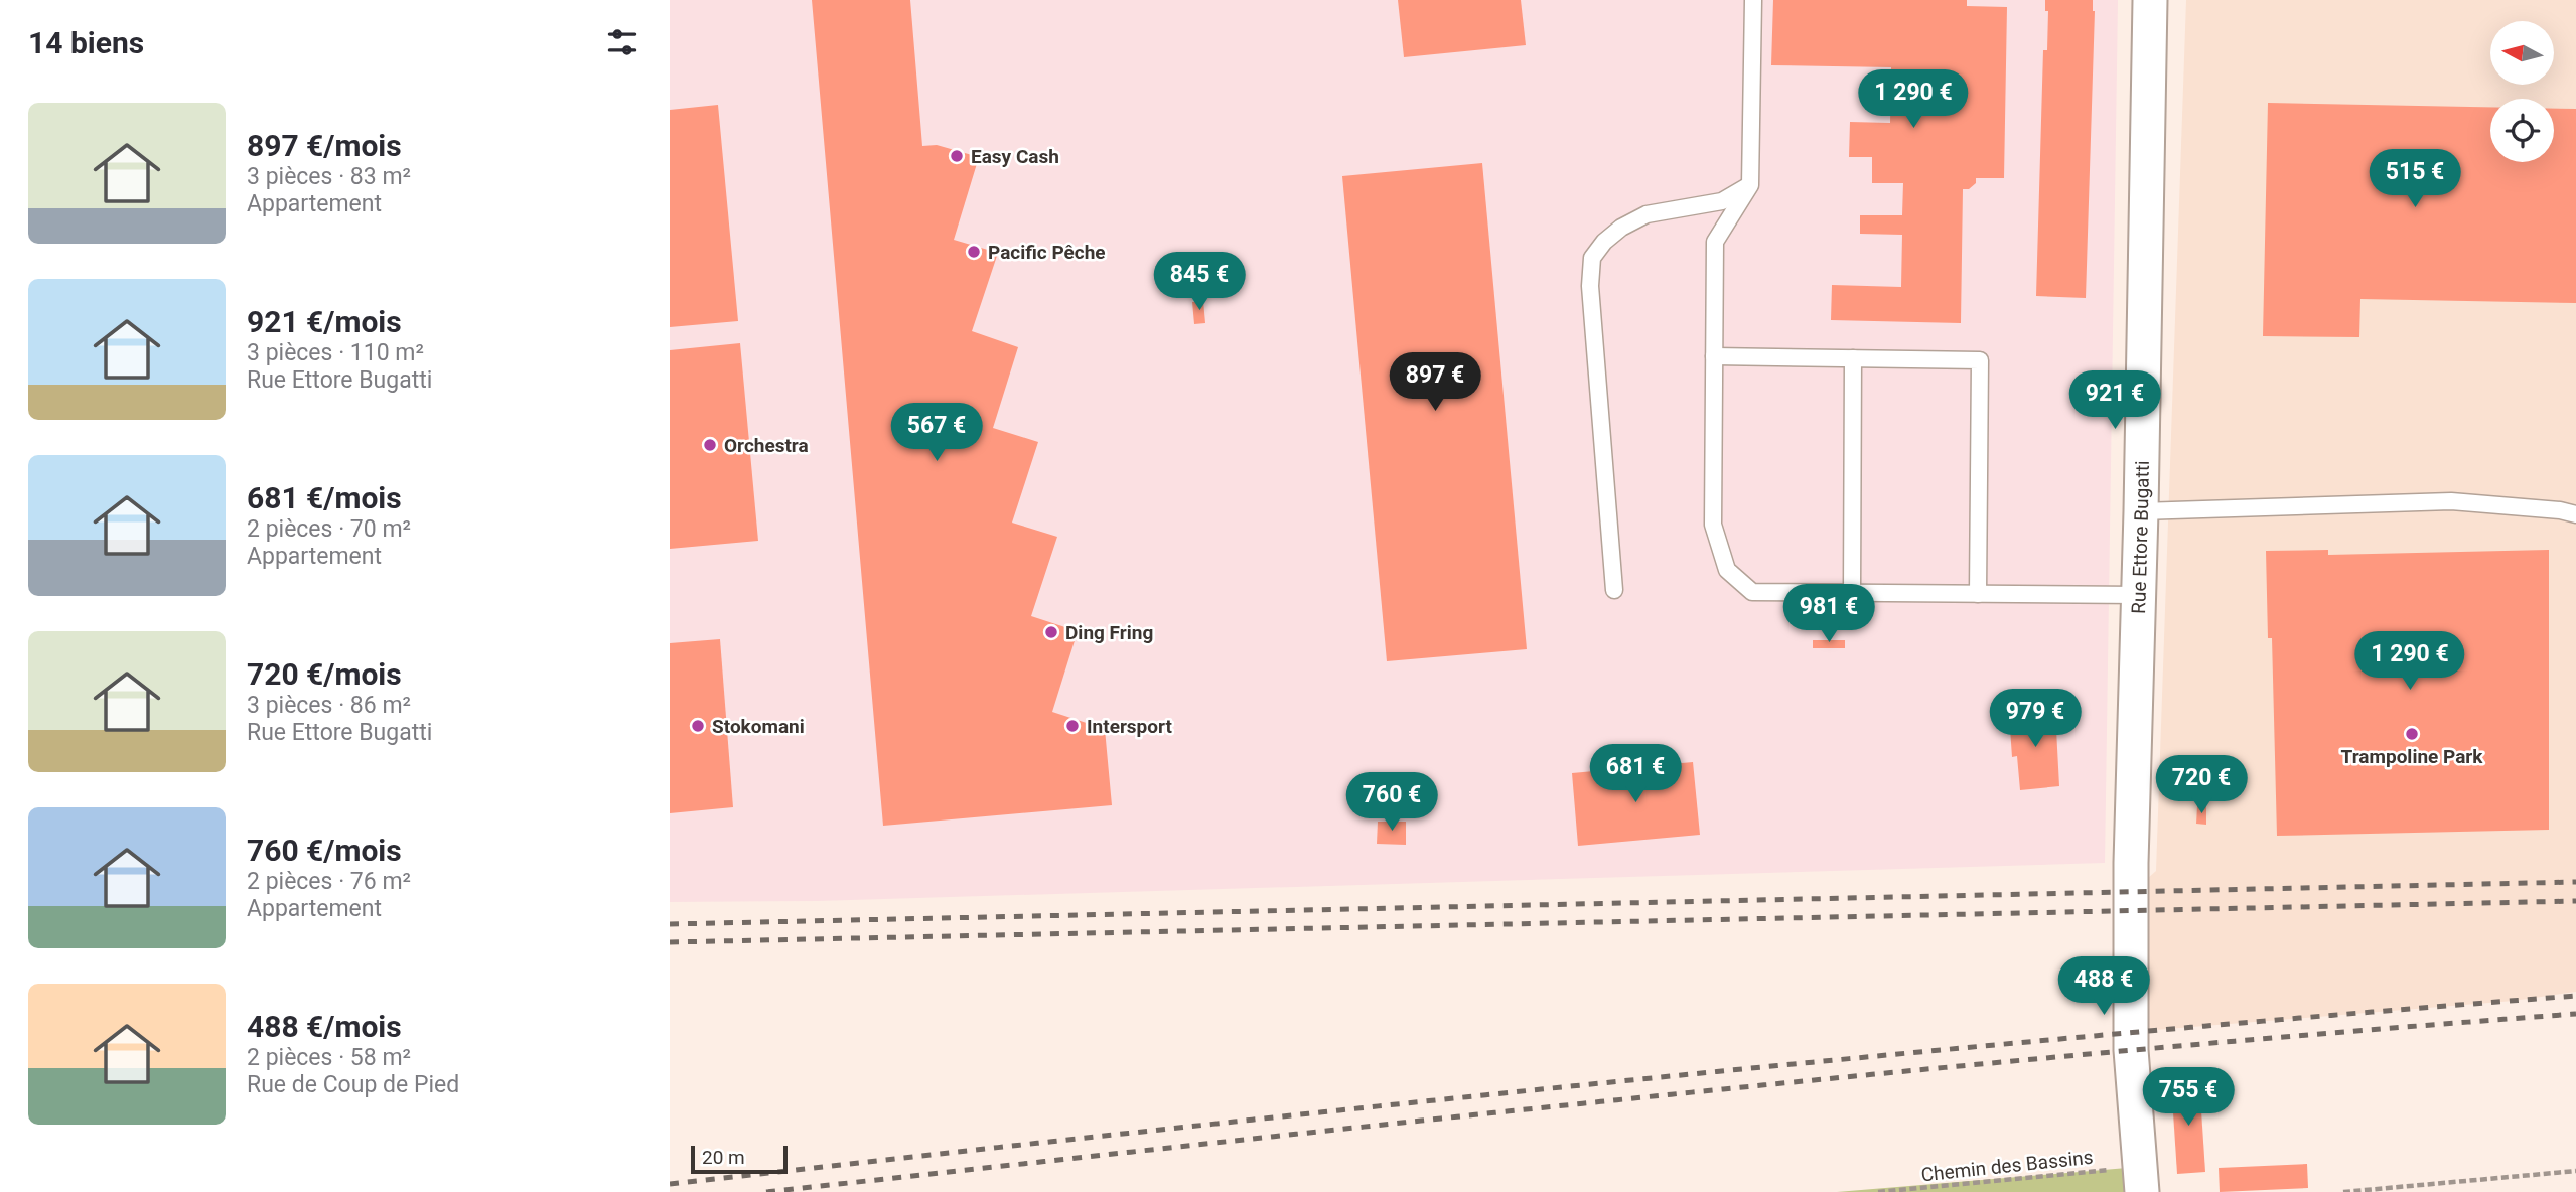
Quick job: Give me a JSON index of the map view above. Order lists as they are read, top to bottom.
{
  "streets": {
    "street": ["Rue Ettore Bugatti"],
    "path": ["Chemin des Bassins"]
  },
  "crossings": [
    ["Rue Ettore Bugatti", "Chemin des Bassins"]
  ],
  "places": [
    "Easy Cash",
    "Pacific Pêche",
    "Orchestra",
    "Ding Fring",
    "Stokomani",
    "Intersport",
    "Trampoline Park"
  ],
  "scale_bar": "20 m",
  "north": "left",
  "page": {
    "heading": "14 biens",
    "price": [
      "1 290 €",
      "515 €",
      "845 €",
      "897 €",
      "921 €",
      "567 €",
      "981 €",
      "1 290 €",
      "979 €",
      "681 €",
      "720 €",
      "760 €",
      "488 €",
      "755 €"
    ],
    "list": [
      {
        "name": "897 €/mois",
        "note": "3 pièces · 83 m² · Appartement"
      },
      {
        "name": "921 €/mois",
        "note": "3 pièces · 110 m² · Rue Ettore Bugatti"
      },
      {
        "name": "681 €/mois",
        "note": "2 pièces · 70 m² · Appartement"
      },
      {
        "name": "720 €/mois",
        "note": "3 pièces · 86 m² · Rue Ettore Bugatti"
      },
      {
        "name": "760 €/mois",
        "note": "2 pièces · 76 m² · Appartement"
      },
      {
        "name": "488 €/mois",
        "note": "2 pièces · 58 m² · Rue de Coup de Pied"
      }
    ],
    "scale": "20 m"
  }
}
